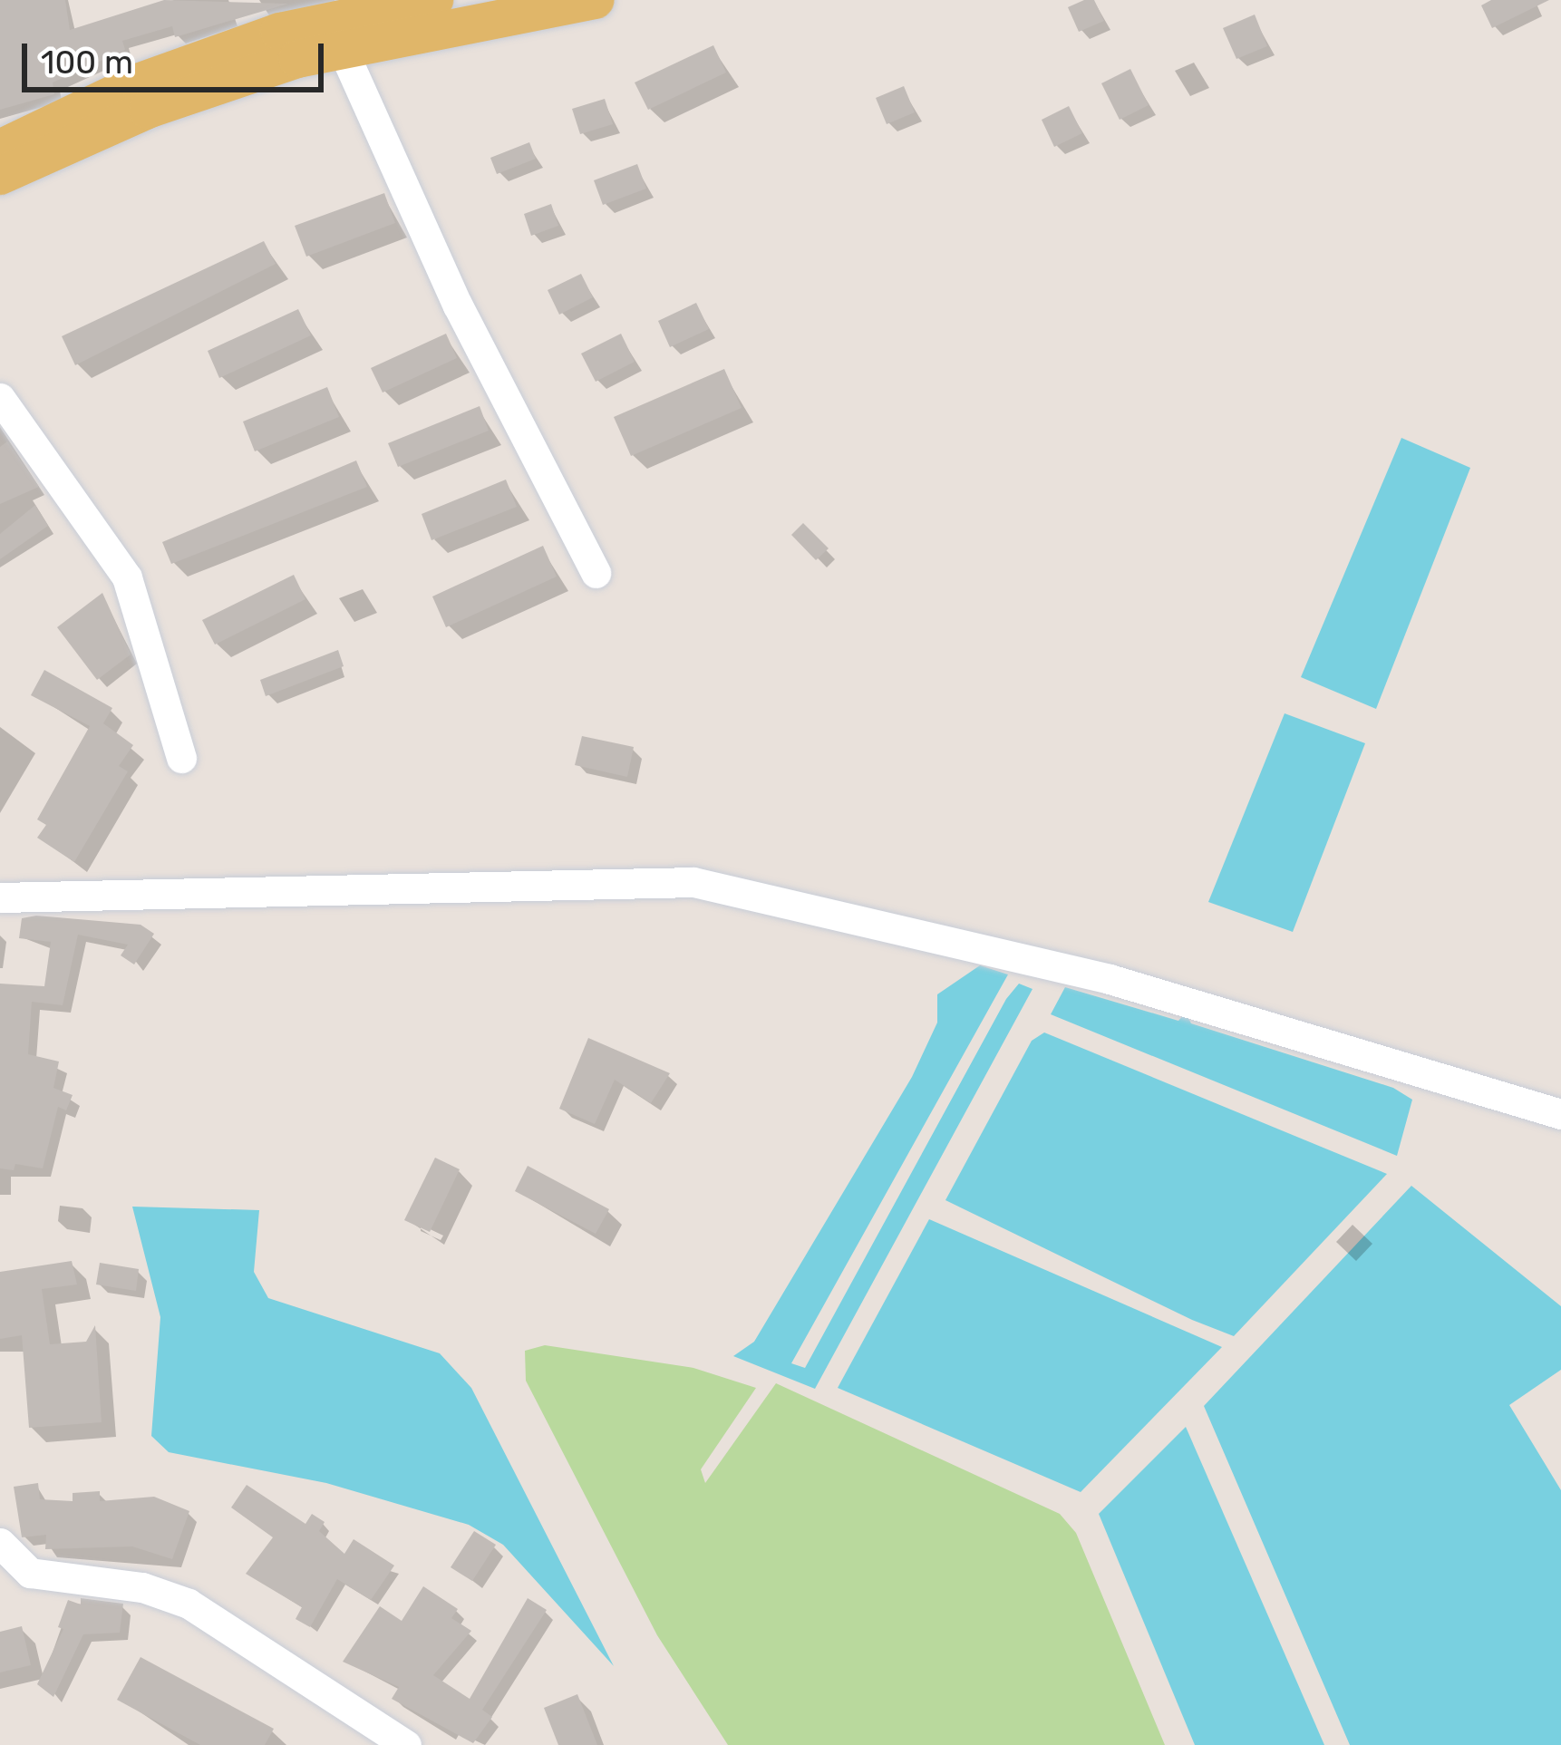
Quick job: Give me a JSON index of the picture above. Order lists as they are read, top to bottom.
{
  "scale_bar": "100 m"
}
